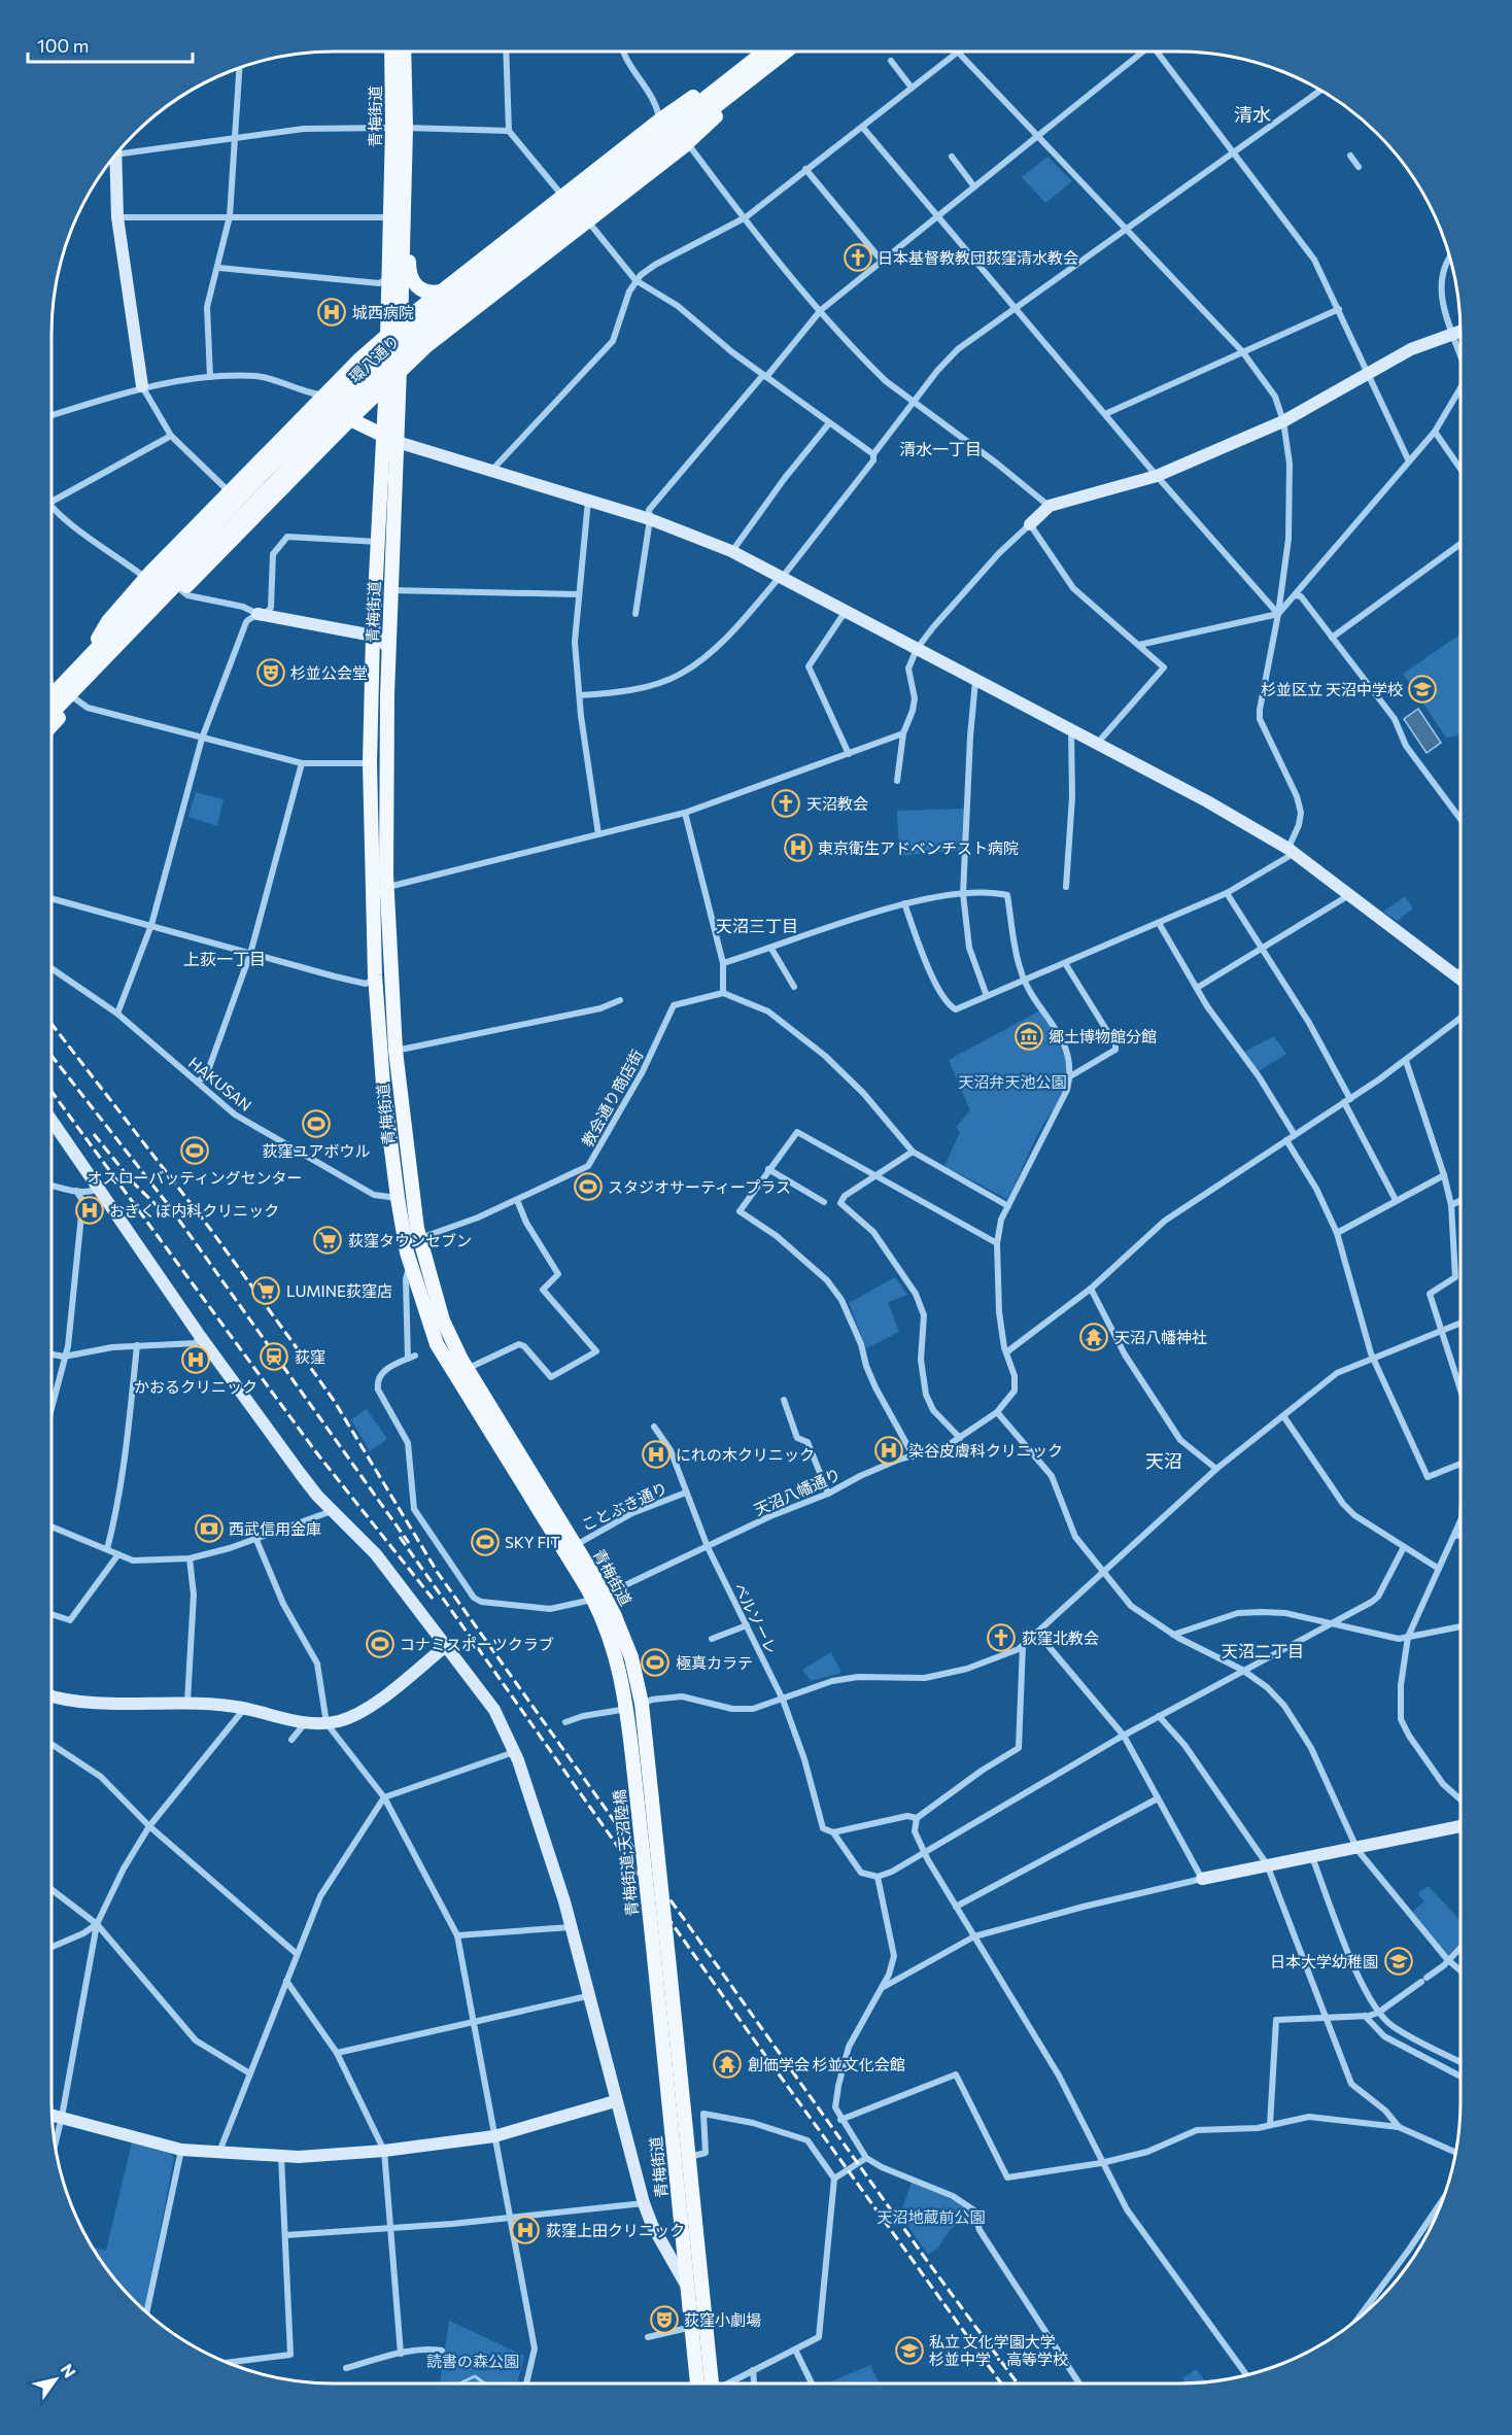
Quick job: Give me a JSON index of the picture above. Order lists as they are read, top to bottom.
{
  "streets": {
    "main road": ["青梅街道", "環八通り", "青梅街道;天沼陸橋"],
    "street": [
      "HAKUSAN",
      "教会通り商店街",
      "天沼八幡通り",
      "ことぶき通り",
      "ベルソーレ"
    ]
  },
  "crossings": [
    ["青梅街道", "HAKUSAN"],
    ["青梅街道", "教会通り商店街"],
    ["青梅街道", "天沼八幡通り"],
    ["青梅街道", "ことぶき通り"],
    ["青梅街道", "青梅街道;天沼陸橋"],
    ["教会通り商店街", "天沼八幡通り"],
    ["天沼八幡通り", "ベルソーレ"],
    ["ことぶき通り", "ベルソーレ"]
  ],
  "districts": [
    "清水",
    "清水一丁目",
    "天沼三丁目",
    "上荻一丁目",
    "天沼",
    "天沼二丁目"
  ],
  "parks": ["天沼弁天池公園", "天沼地蔵前公園", "読書の森公園"],
  "places": {
    "church": ["日本基督教教団荻窪清水教会", "天沼教会", "荻窪北教会"],
    "hospital": [
      "城西病院",
      "東京衛生アドベンチスト病院",
      "おぎくぼ内科クリニック",
      "かおるクリニック",
      "染谷皮膚科クリニック",
      "にれの木クリニック",
      "荻窪上田クリニック"
    ],
    "theatre": ["杉並公会堂", "荻窪小劇場"],
    "school or university": ["杉並区立 天沼中学校", "日本大学幼稚園", "私立 文化学園大学 杉並中学・高等学校"],
    "museum": ["郷土博物館分館"],
    "sports": [
      "荻窪ユアボウル",
      "オスローバッティングセンター",
      "スタジオサーティープラス",
      "SKY FIT",
      "コナミスポーツクラブ",
      "極真カラテ"
    ],
    "supermarket": ["荻窪タウンセブン", "LUMINE荻窪店"],
    "temple": ["天沼八幡神社", "創価学会 杉並文化会館"],
    "station": ["荻窪"],
    "bank": ["西武信用金庫"]
  },
  "scale_bar": "100 m",
  "north": "top right"
}
